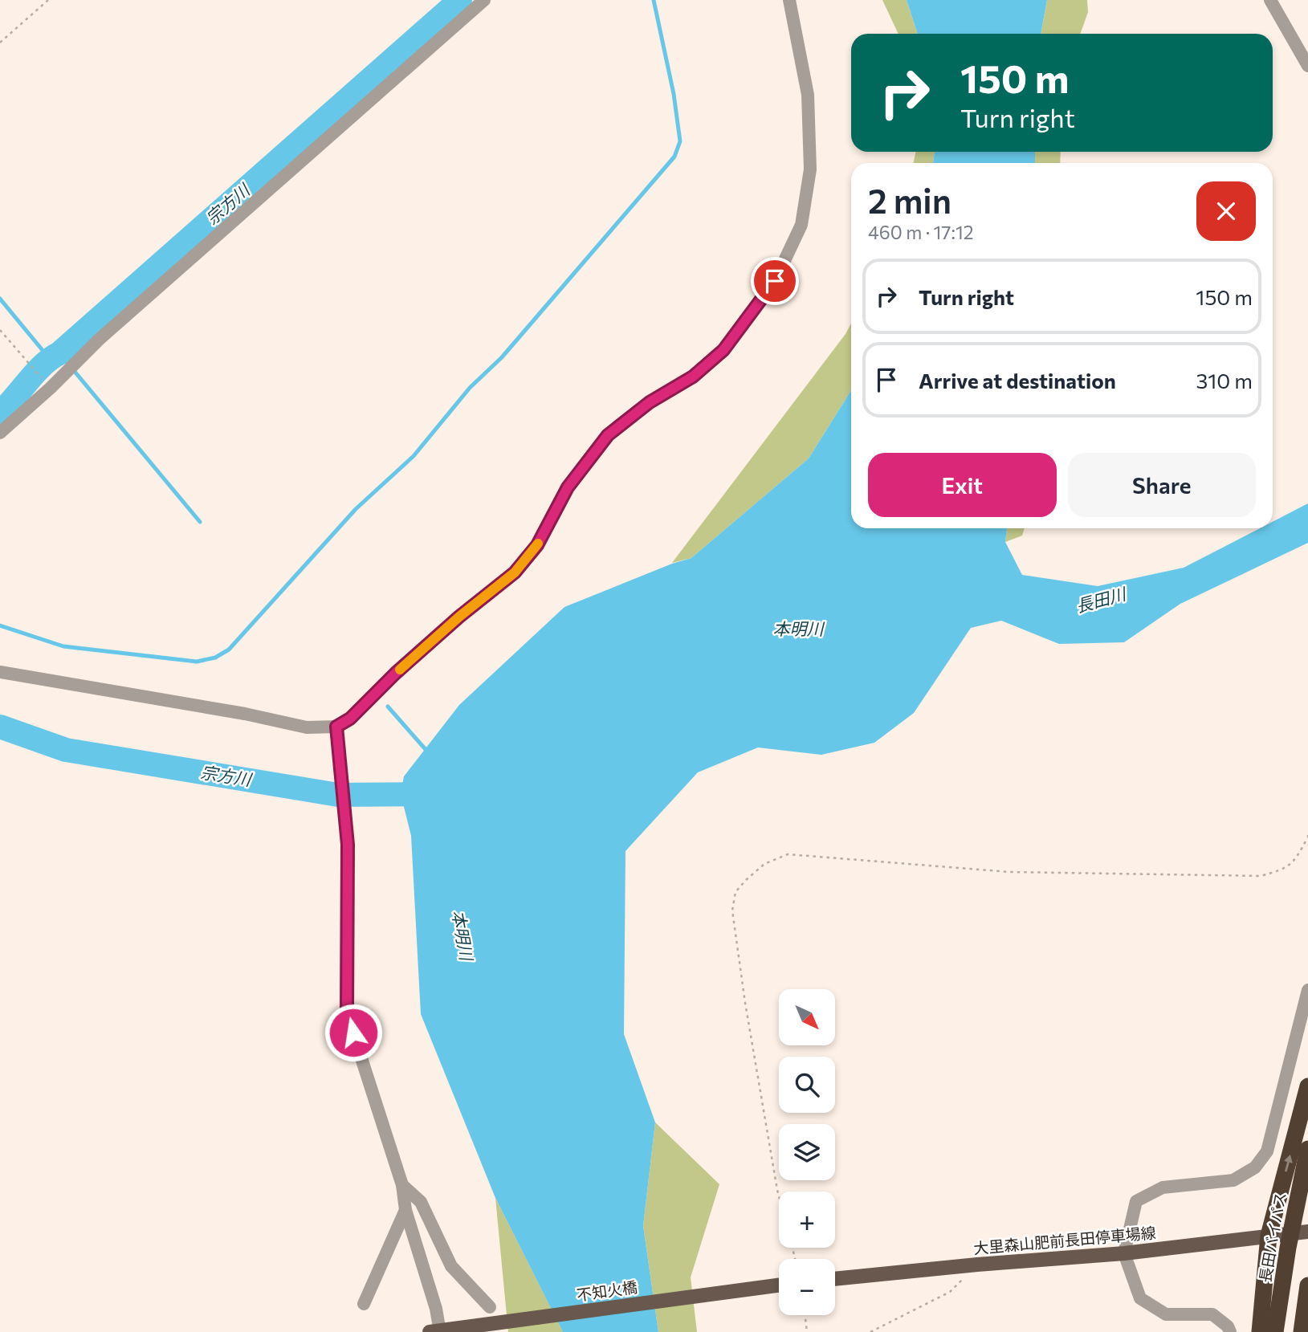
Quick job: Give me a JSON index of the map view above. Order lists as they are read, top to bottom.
{
  "streets": {
    "highway": ["長田バイパス"],
    "main road": ["大里森山肥前長田停車場線", "不知火橋"]
  },
  "water": ["宗方川", "長田川", "本明川"],
  "north": "bottom right",
  "page": {
    "turn": ["150 m", "Turn right"],
    "heading": ["2 min", "460 m · 17:12"],
    "list": [
      {
        "name": "Turn right",
        "value": "150 m"
      },
      {
        "name": "Arrive at destination",
        "value": "310 m"
      }
    ],
    "buttons": ["Exit", "Share"],
    "map_buttons": ["+", "−"]
  }
}
